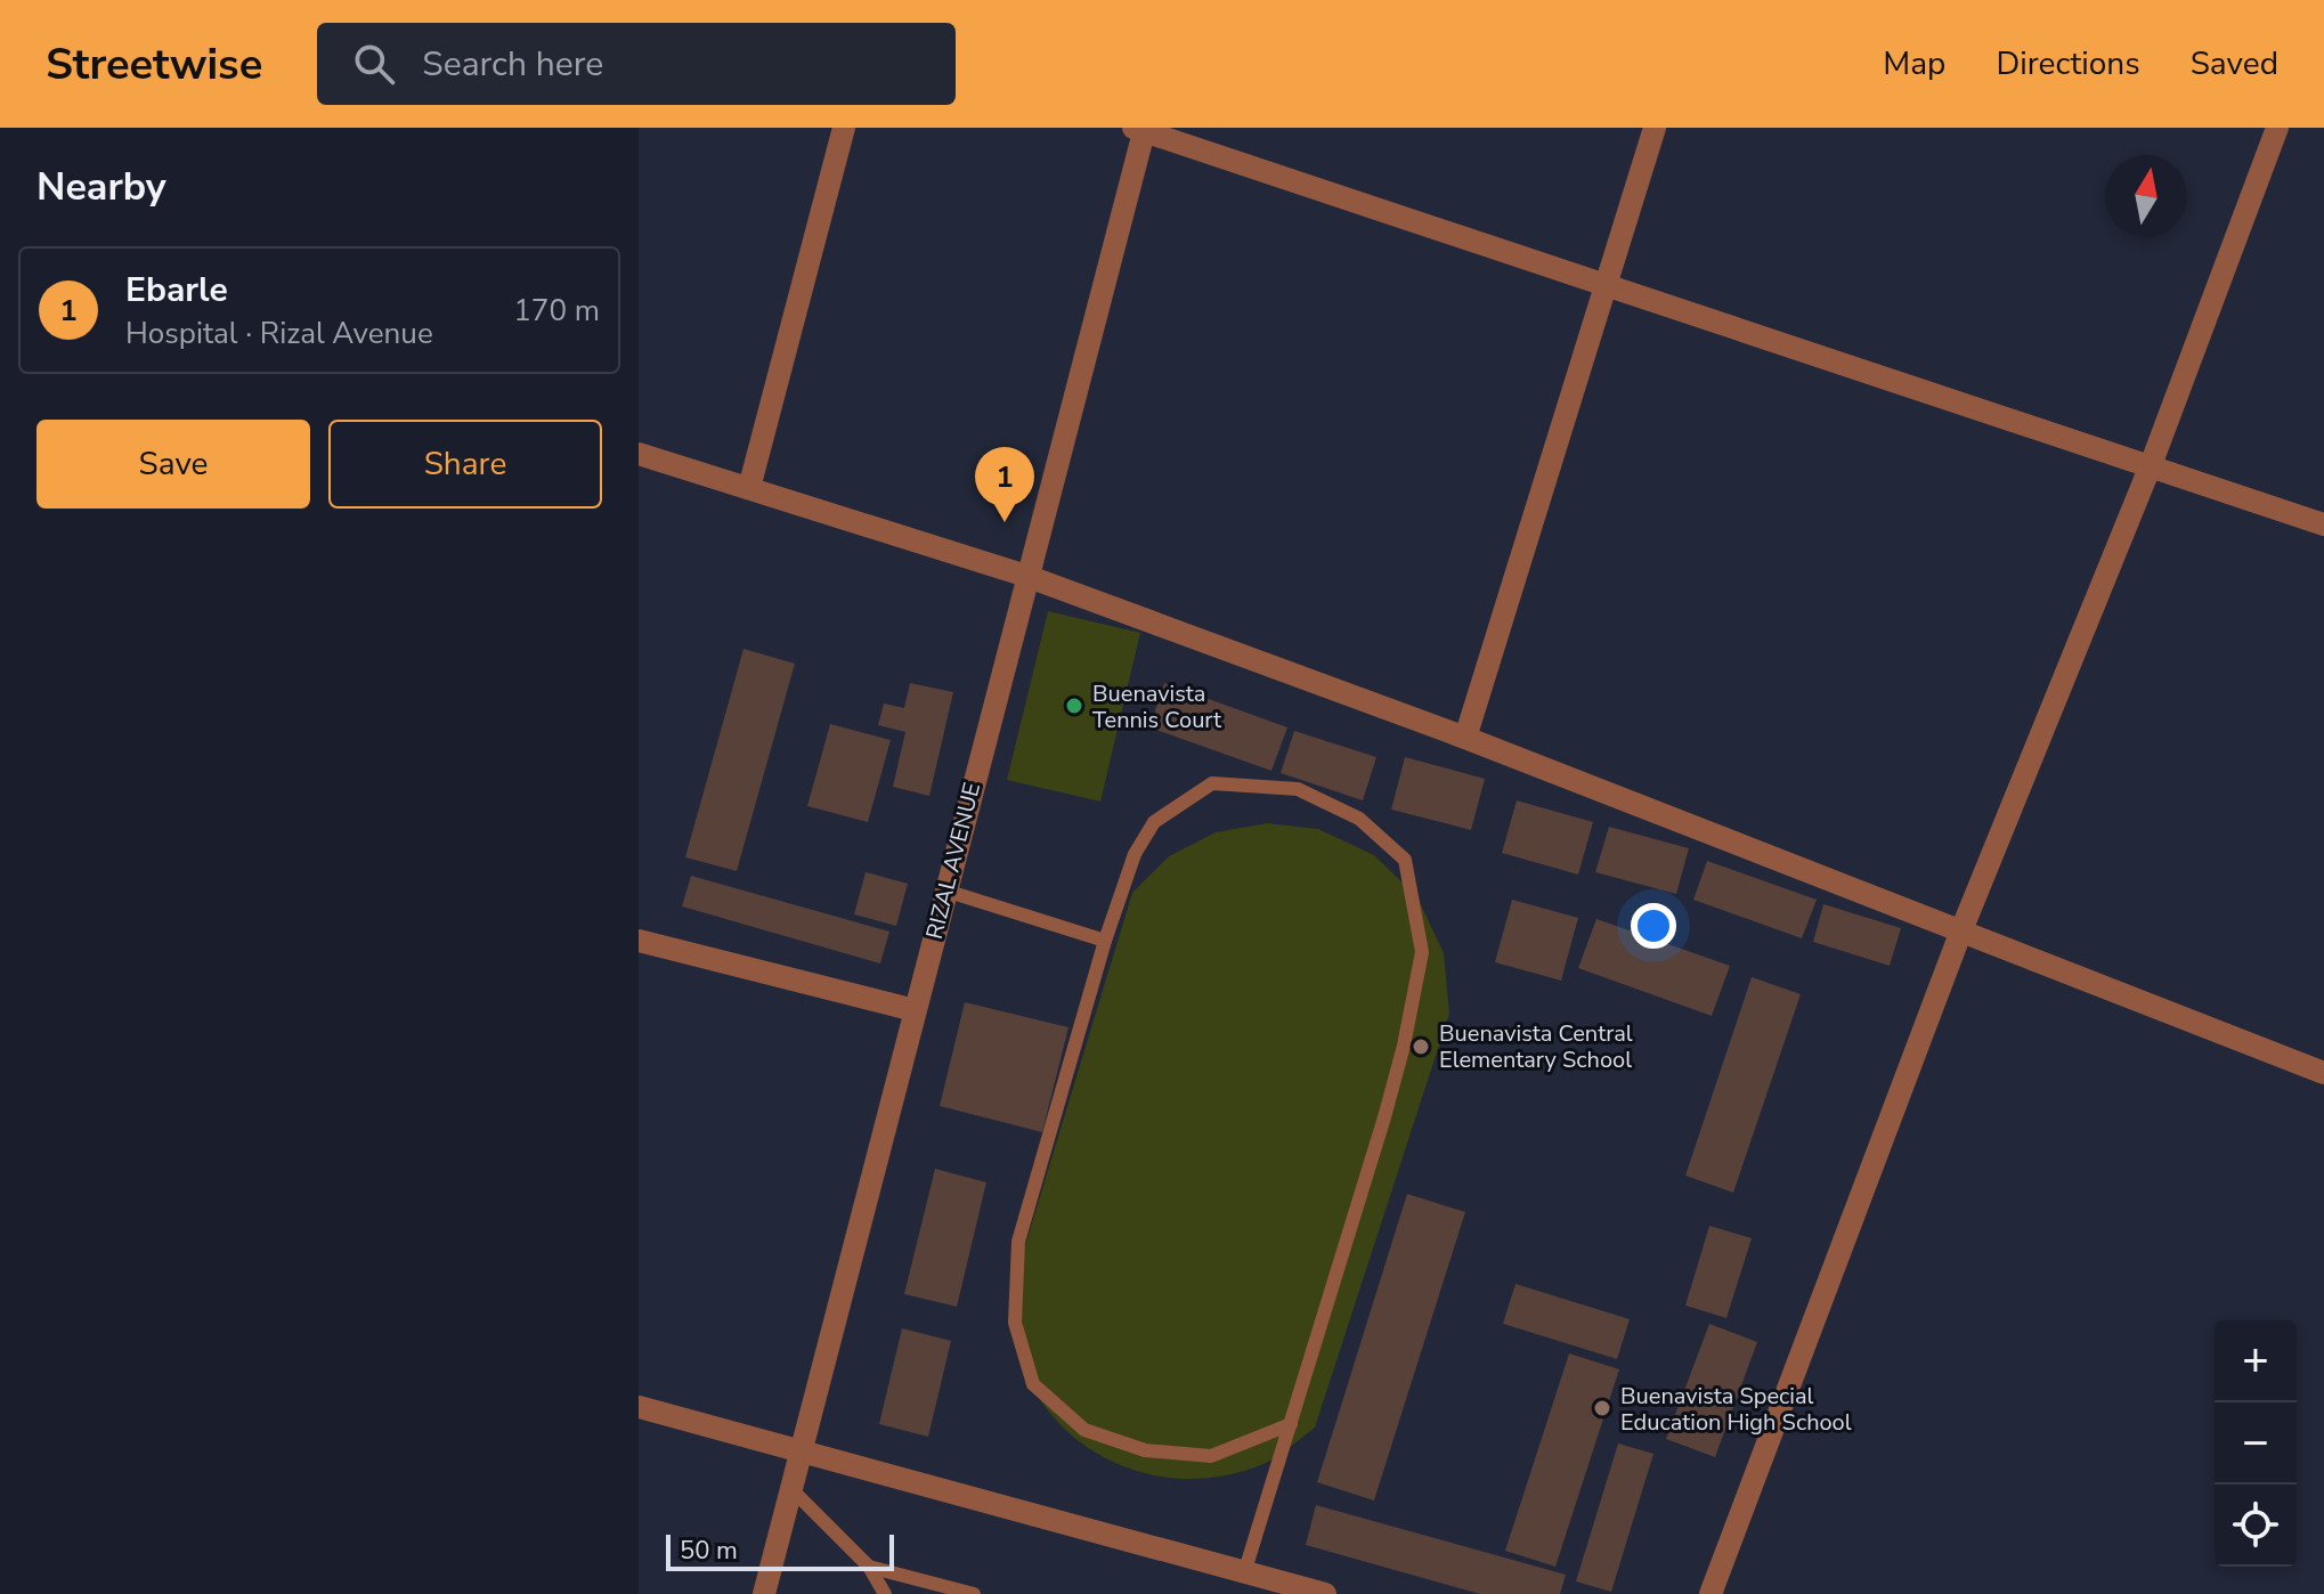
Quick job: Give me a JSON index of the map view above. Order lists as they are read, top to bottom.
{
  "streets": {
    "street": ["RIZAL AVENUE"]
  },
  "places": ["Buenavista Tennis Court", "Buenavista Central Elementary School", "Buenavista Special Education High School"],
  "scale_bar": "50 m",
  "north": "top",
  "page": {
    "header": "Streetwise",
    "search": "Search here",
    "nav": ["Map", "Directions", "Saved"],
    "heading": "Nearby",
    "list": [
      {
        "mark": "1",
        "name": "Ebarle",
        "note": "Hospital · Rizal Avenue",
        "value": "170 m"
      }
    ],
    "buttons": ["Save", "Share"],
    "pins": "1",
    "map_buttons": ["+", "−"],
    "scale": "50 m"
  }
}
